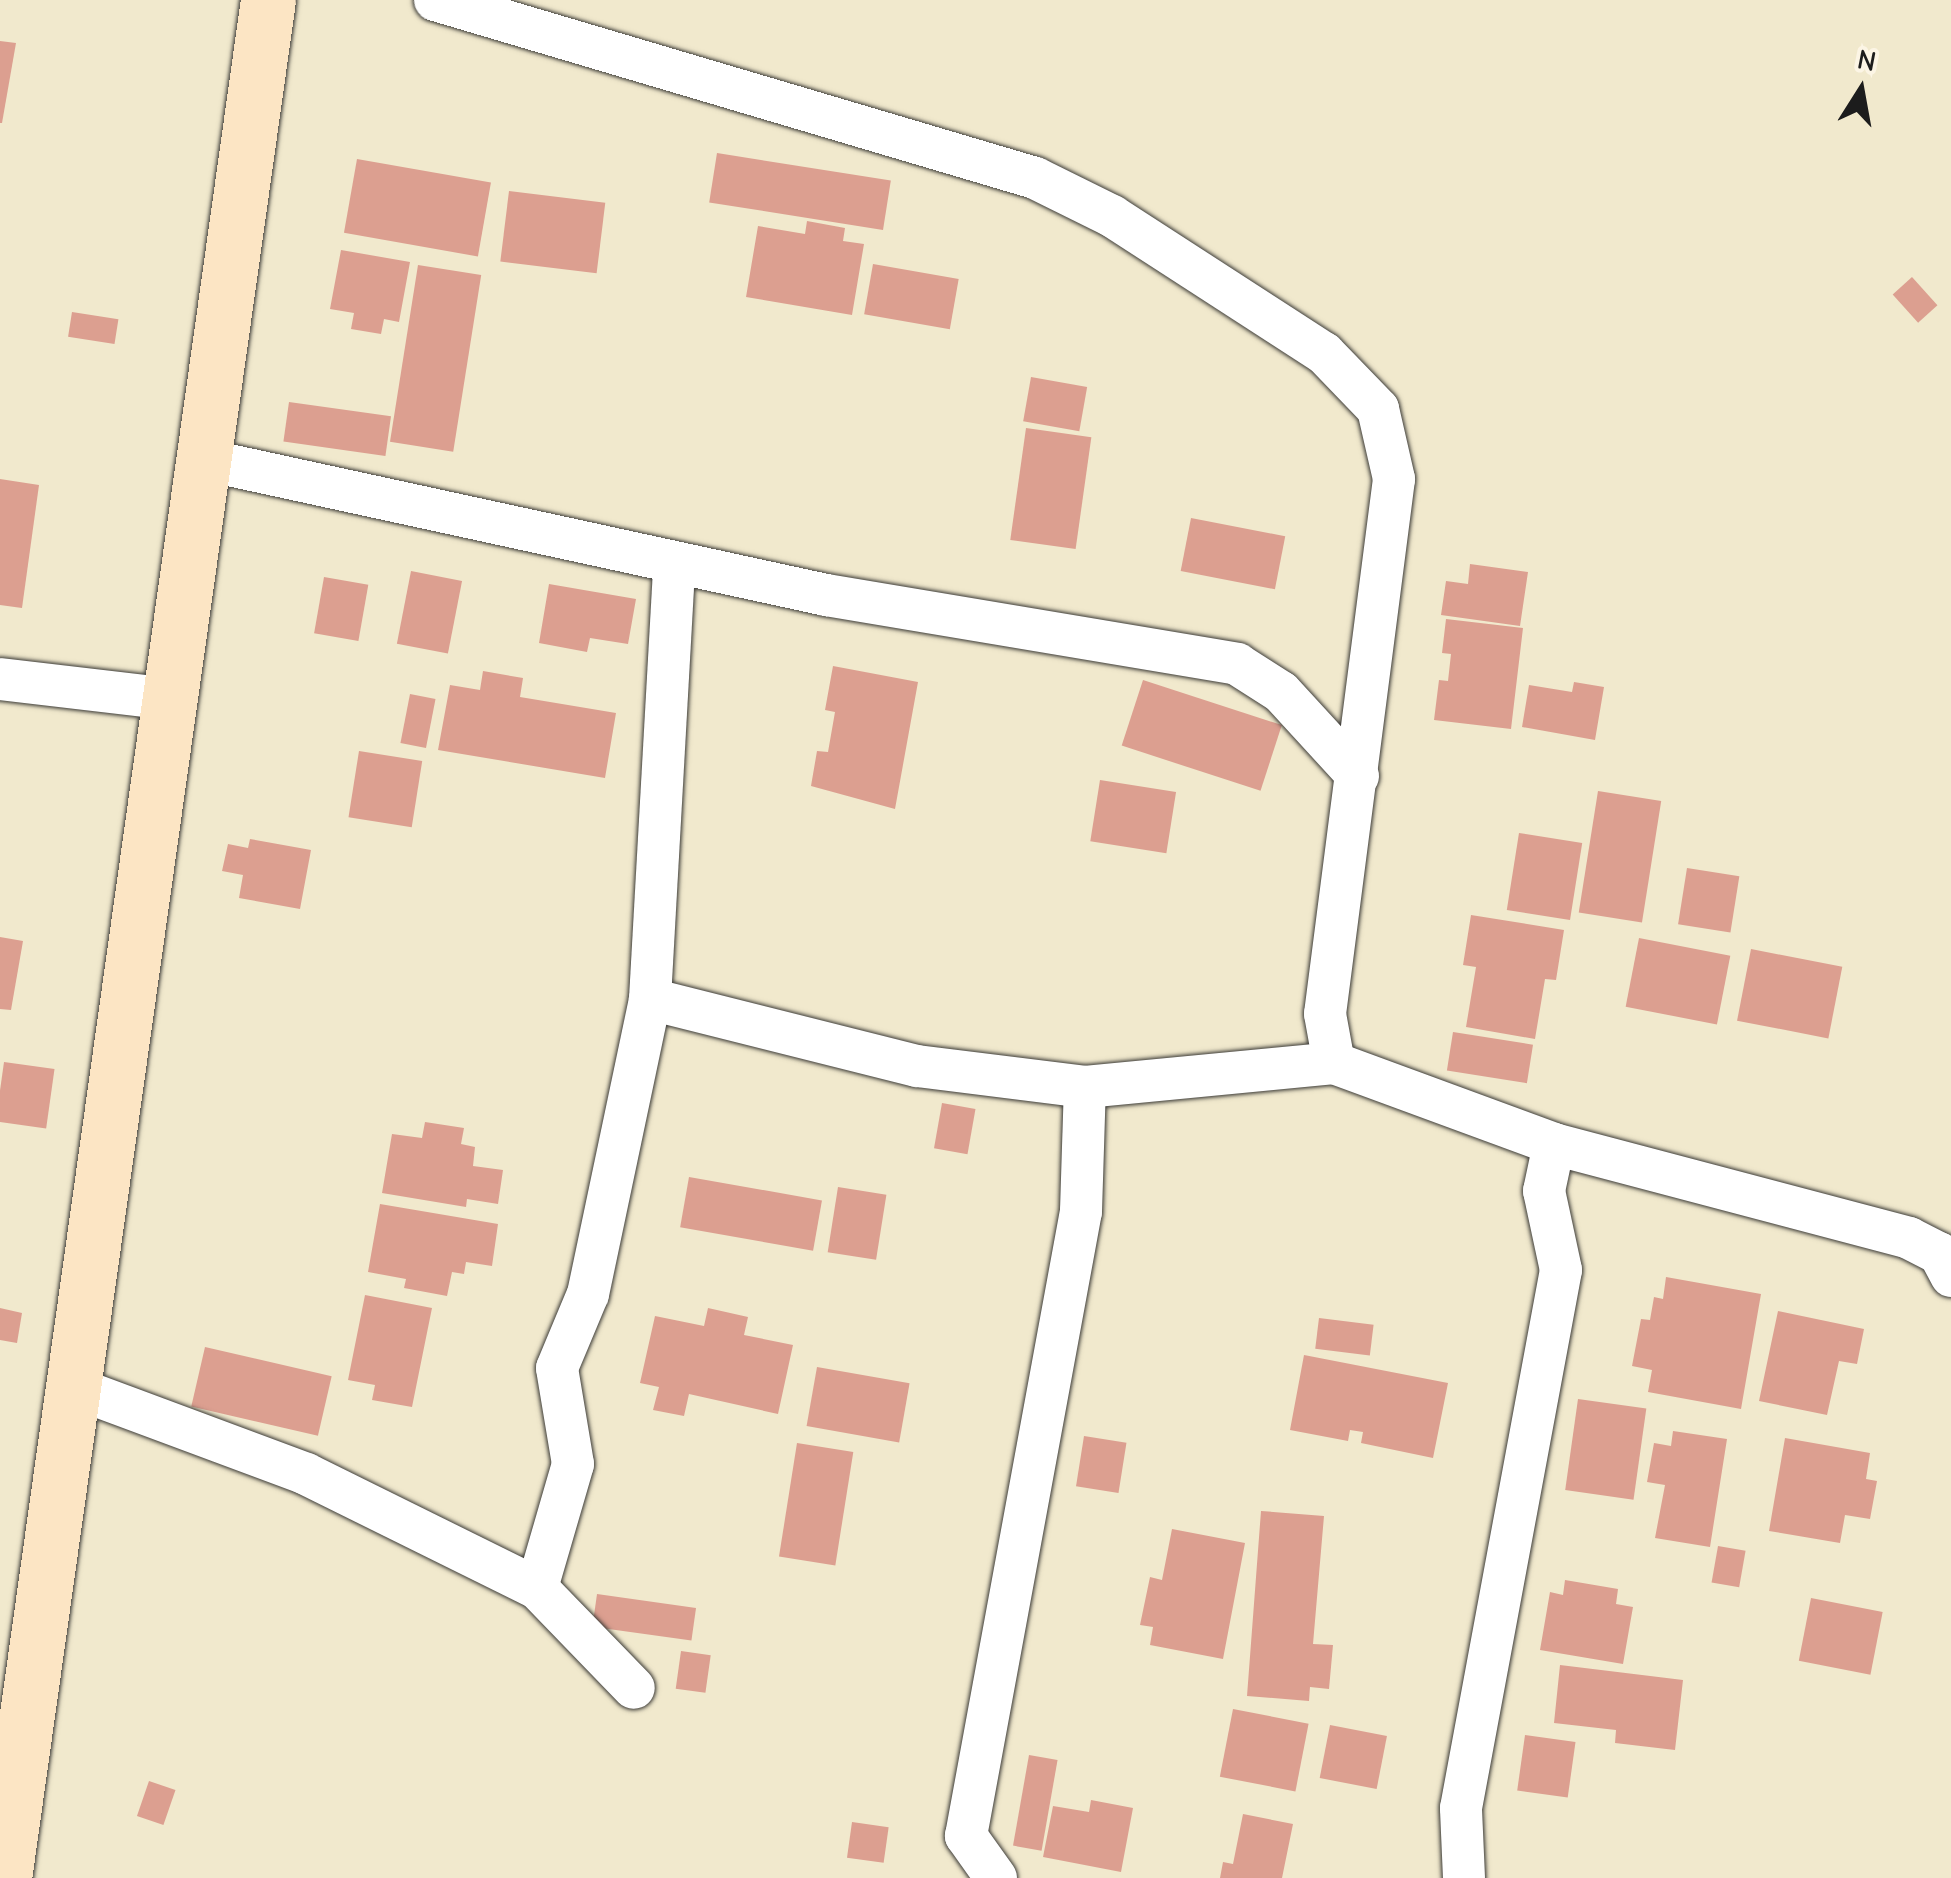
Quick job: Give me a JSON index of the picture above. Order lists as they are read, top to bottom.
{
  "north": "top"
}
